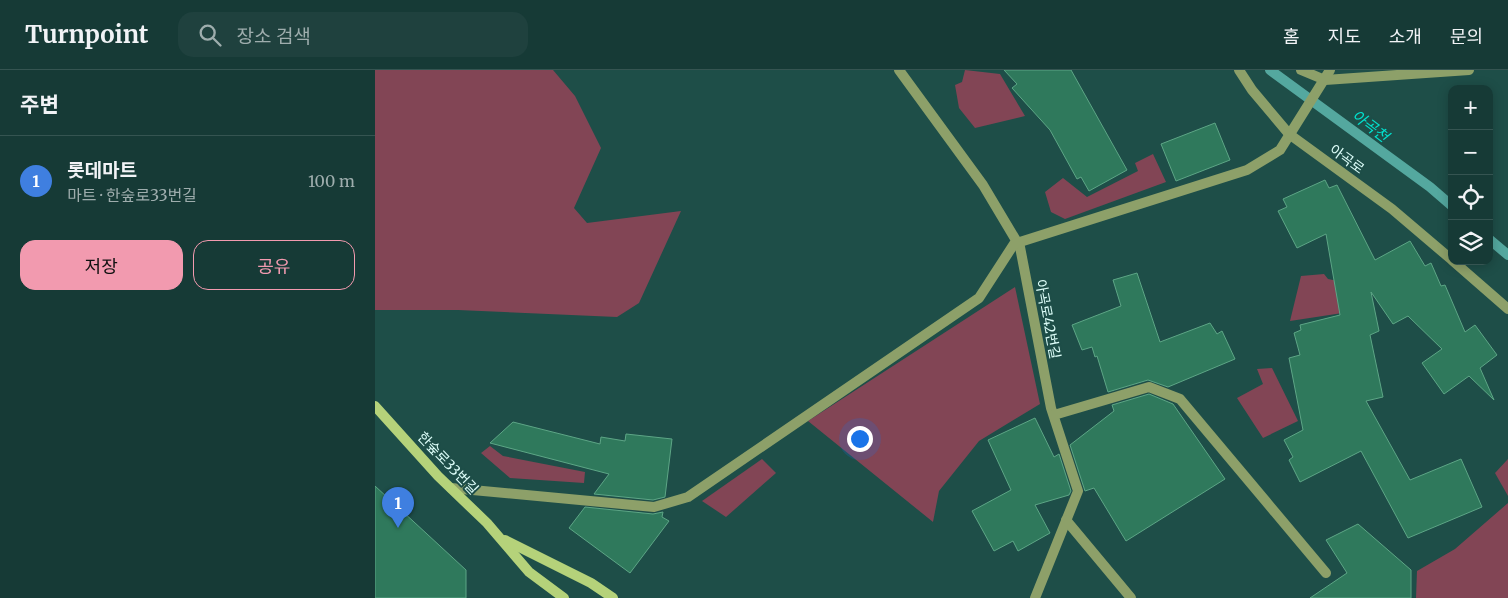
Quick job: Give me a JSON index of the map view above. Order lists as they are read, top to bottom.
{
  "streets": {
    "street": ["아곡로", "아곡로42번길", "한숲로33번길"]
  },
  "water": ["아곡천"],
  "page": {
    "header": "Turnpoint",
    "search": "장소 검색",
    "nav": [
      "홈",
      "지도",
      "소개",
      "문의"
    ],
    "heading": "주변",
    "map_buttons": ["+", "−"],
    "list": [
      {
        "mark": "1",
        "name": "롯데마트",
        "note": "마트 · 한숲로33번길",
        "value": "100 m"
      }
    ],
    "buttons": ["저장", "공유"],
    "pins": "1"
  }
}
